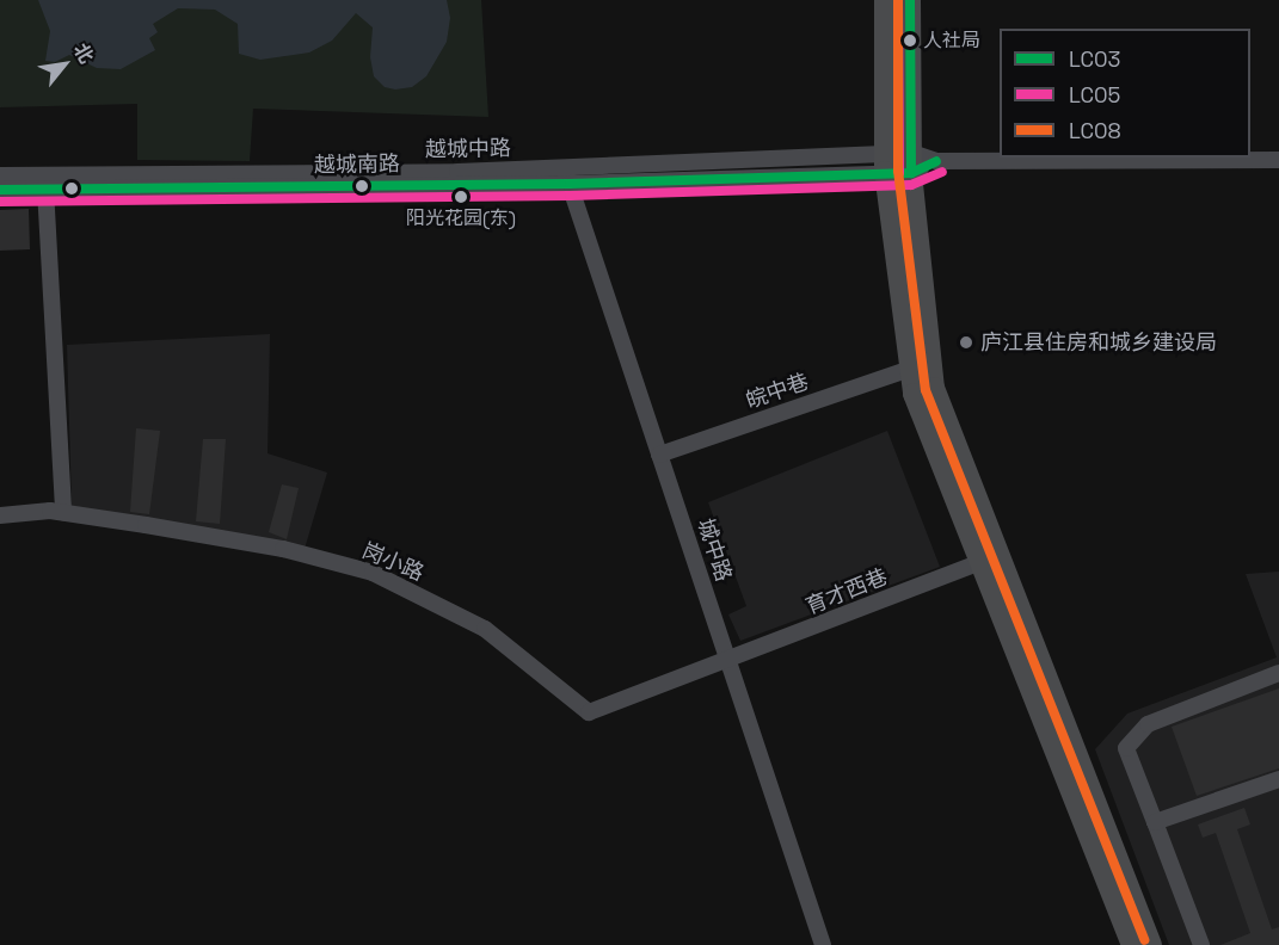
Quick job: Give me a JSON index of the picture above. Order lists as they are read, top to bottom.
{
  "streets": {
    "street": [
      "越城中路",
      "越城南路",
      "皖中巷",
      "城中路",
      "岗小路",
      "育才西巷"
    ]
  },
  "crossings": [
    ["越城中路", "越城南路"],
    ["越城中路", "城中路"],
    ["越城南路", "城中路"],
    ["皖中巷", "城中路"],
    ["城中路", "岗小路"],
    ["城中路", "育才西巷"],
    ["岗小路", "育才西巷"]
  ],
  "places": ["人社局", "阳光花园(东)", "庐江县住房和城乡建设局"],
  "lines": ["transit line LC03", "transit line LC05", "transit line LC08"],
  "legend": ["LC03", "LC05", "LC08"],
  "north": "top right"
}
